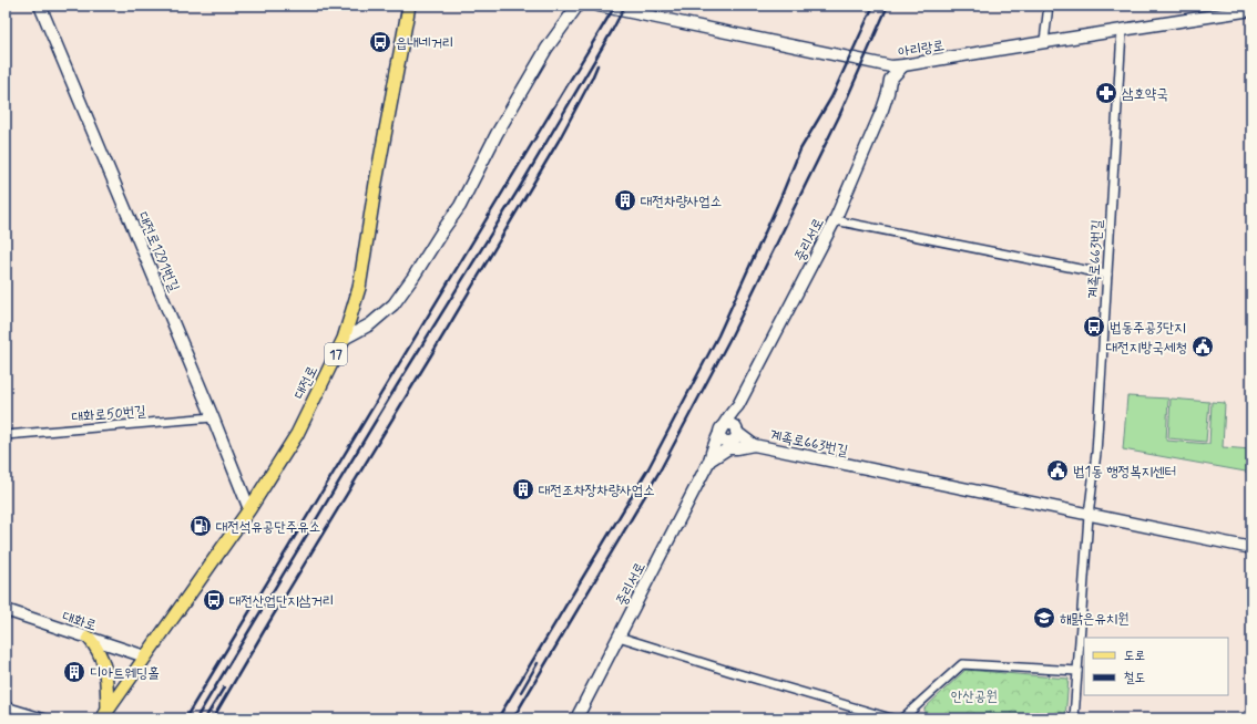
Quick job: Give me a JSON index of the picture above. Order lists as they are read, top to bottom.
{
  "streets": {
    "main road": [
      "아리랑로",
      "중리서로",
      "대전로1291번길",
      "계족로663번길",
      "17",
      "대전로",
      "대화로"
    ],
    "street": ["대화로50번길"]
  },
  "crossings": [
    ["아리랑로", "중리서로"],
    ["아리랑로", "계족로663번길"],
    ["대전로1291번길", "대전로"],
    ["대전로1291번길", "대화로50번길"],
    ["대전로", "대화로"]
  ],
  "parks": ["안산공원"],
  "places": {
    "bus stop": ["읍내네거리", "법동주공3단지", "대전산업단지삼거리"],
    "pharmacy": ["삼호약국"],
    "building": ["대전차량사업소", "대전조차장차량사업소", "디아트웨딩홀"],
    "public building": ["대전지방국세청", "법1동 행정복지센터"],
    "fuel station": ["대전석유공단주유소"],
    "school or university": ["해맑은유치원"]
  },
  "legend": ["도로", "철도"]
}
